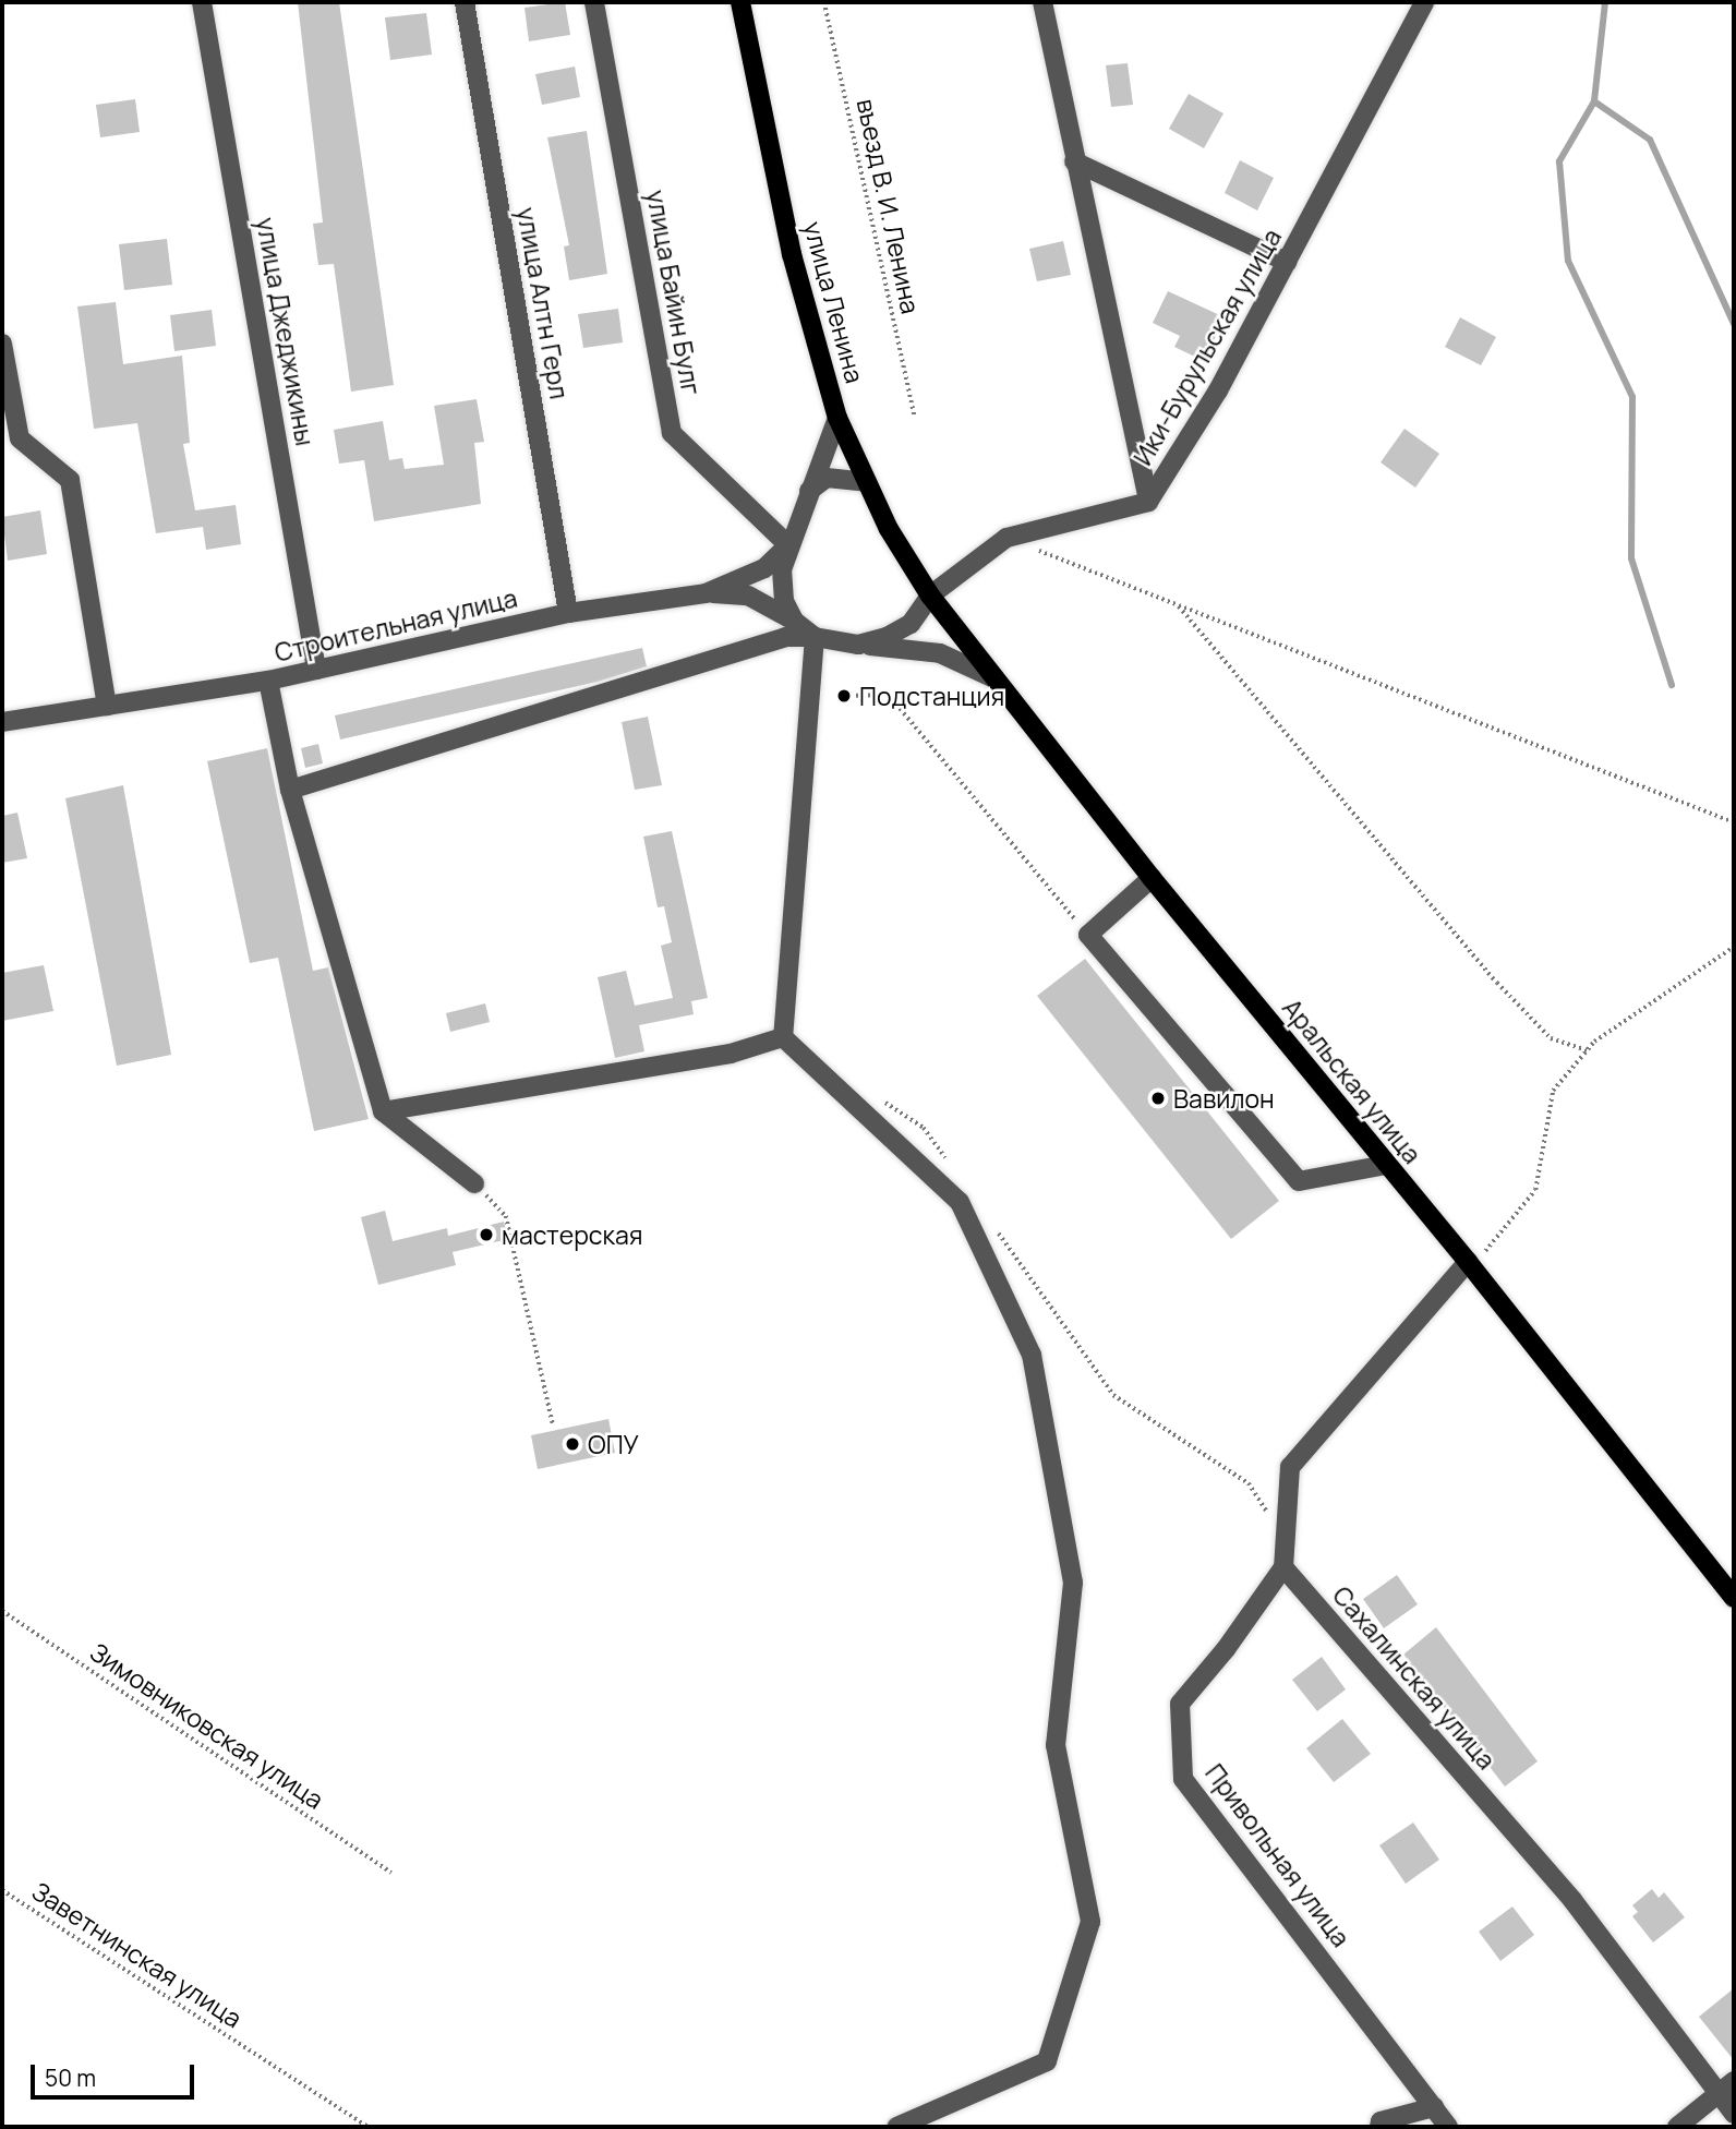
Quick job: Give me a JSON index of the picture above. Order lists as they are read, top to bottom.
{
  "streets": {
    "main road": ["улица Ленина", "Аральская улица"],
    "street": [
      "улица Байин Булг",
      "улица Алтн Герл",
      "улица Джеджикины",
      "Ики-Бурульская улица",
      "Строительная улица",
      "Сахалинская улица",
      "Привольная улица"
    ],
    "path": ["въезд В. И. Ленина", "Зимовниковская улица", "Заветнинская улица"]
  },
  "crossings": [
    ["улица Байин Булг", "улица Ленина"],
    ["улица Байин Булг", "Ики-Бурульская улица"],
    ["улица Байин Булг", "Строительная улица"],
    ["улица Байин Булг", "Аральская улица"],
    ["улица Ленина", "Ики-Бурульская улица"],
    ["улица Ленина", "Строительная улица"],
    ["улица Ленина", "Аральская улица"],
    ["улица Алтн Герл", "Строительная улица"],
    ["улица Джеджикины", "Строительная улица"],
    ["Ики-Бурульская улица", "Строительная улица"],
    ["Ики-Бурульская улица", "Аральская улица"],
    ["Строительная улица", "Аральская улица"],
    ["Сахалинская улица", "Привольная улица"]
  ],
  "places": [
    "Подстанция",
    "Вавилон",
    "мастерская",
    "ОПУ"
  ],
  "scale_bar": "50 m"
}
